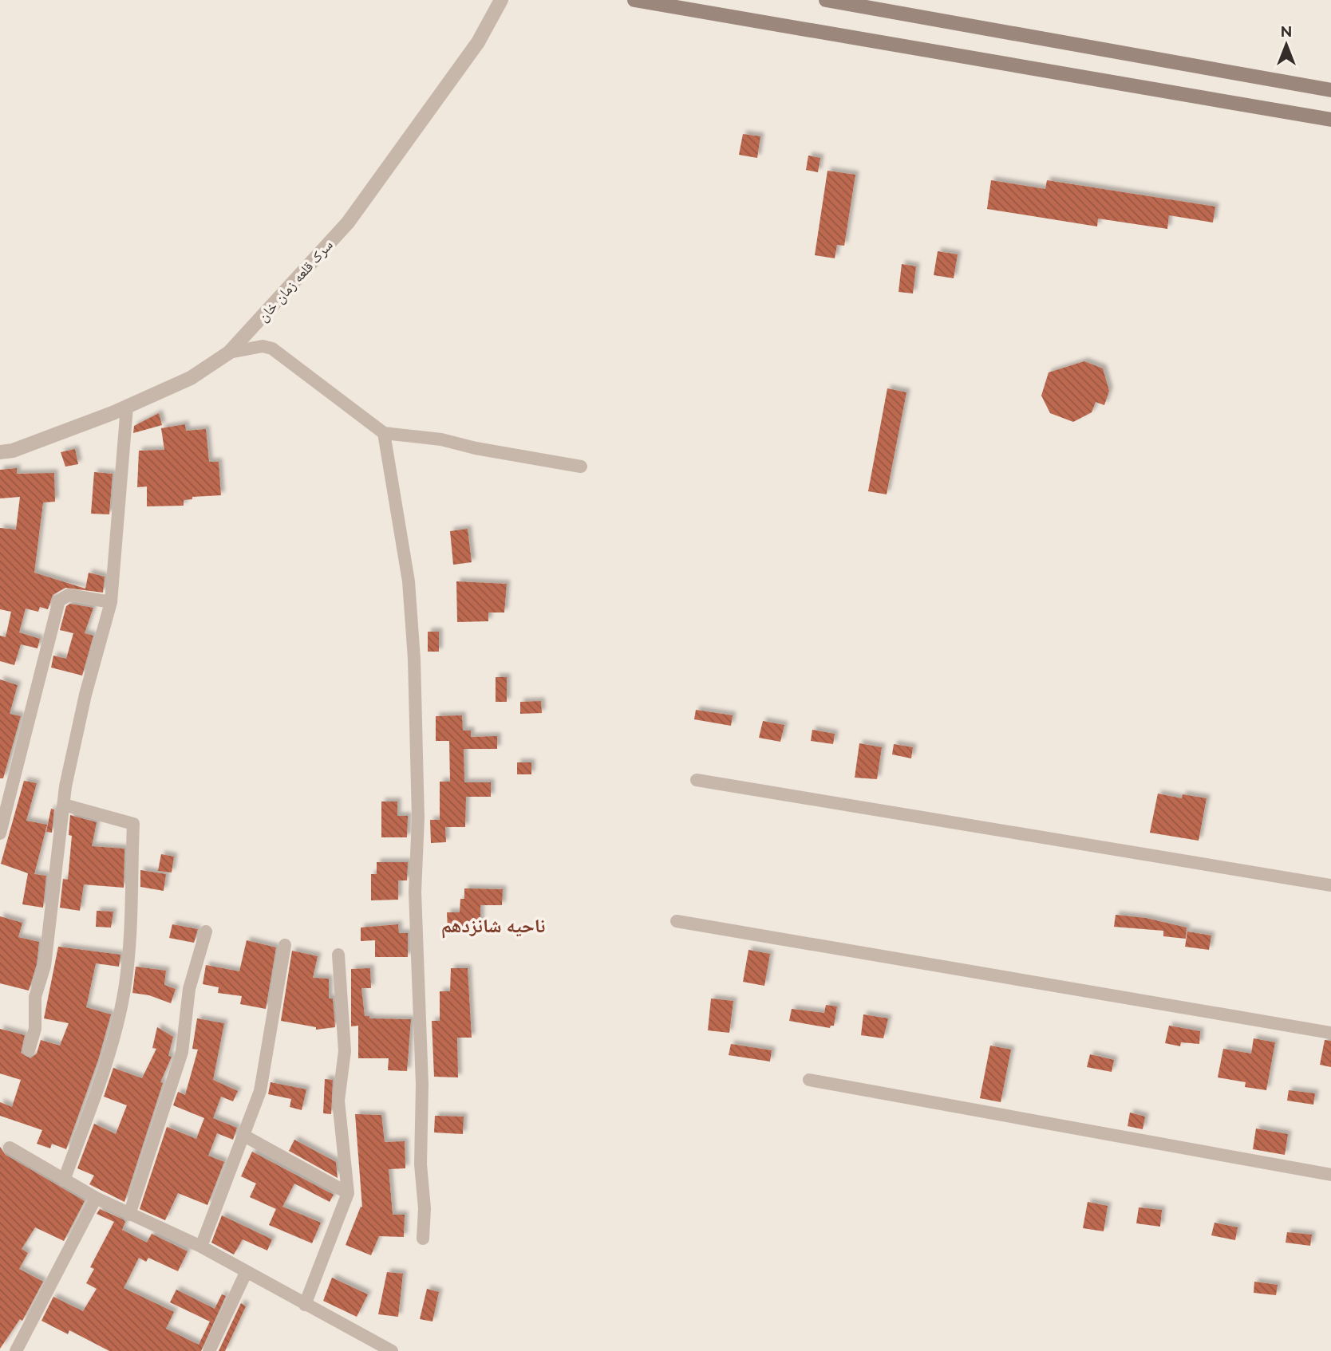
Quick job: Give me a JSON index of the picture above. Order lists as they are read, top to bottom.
{
  "streets": {
    "street": ["سرک قلعه زمان خان"]
  },
  "districts": ["ناحیه شانزدهم"],
  "north": "top"
}
